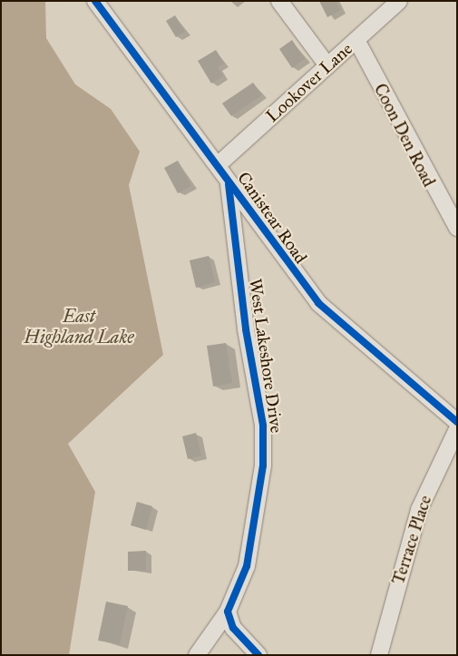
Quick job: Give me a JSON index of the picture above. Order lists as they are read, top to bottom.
{
  "streets": {
    "street": [
      "Lookover Lane",
      "Coon Den Road",
      "Canistear Road",
      "West Lakeshore Drive",
      "Terrace Place"
    ]
  },
  "crossings": [
    ["Lookover Lane", "Coon Den Road"],
    ["Lookover Lane", "Canistear Road"],
    ["Canistear Road", "West Lakeshore Drive"]
  ],
  "water": ["East Highland Lake"]
}
